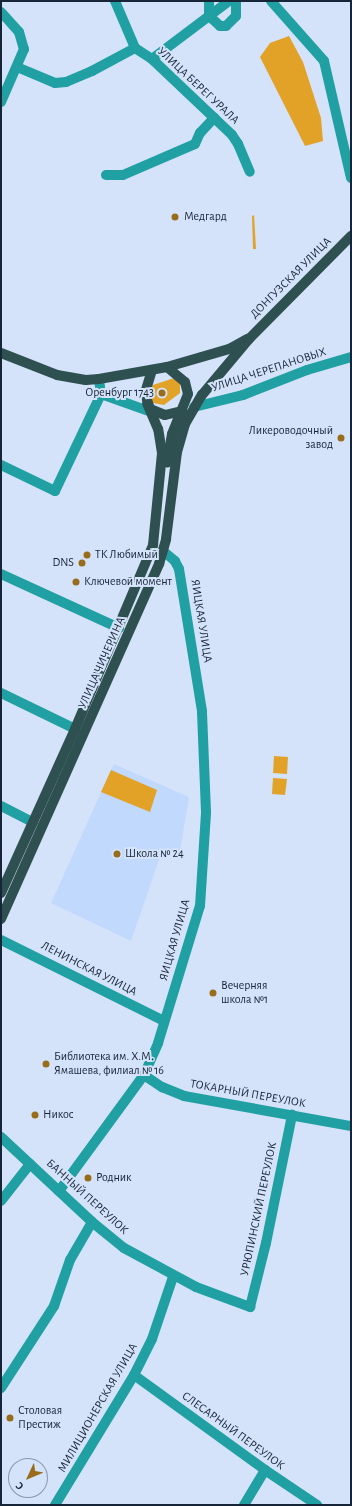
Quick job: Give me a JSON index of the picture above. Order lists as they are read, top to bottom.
{
  "streets": {
    "main road": ["ДОНГУЗСКАЯ УЛИЦА", "УЛИЦА ЧИЧЕРИНА"],
    "street": [
      "УЛИЦА БЕРЕГ УРАЛА",
      "УЛИЦА ЧЕРЕПАНОВЫХ",
      "ЯИЦКАЯ УЛИЦА",
      "ЛЕНИНСКАЯ УЛИЦА",
      "ТОКАРНЫЙ ПЕРЕУЛОК",
      "БАННЫЙ ПЕРЕУЛОК",
      "УРЮПИНСКИЙ ПЕРЕУЛОК",
      "МИЛИЦИОНЕРСКАЯ УЛИЦА",
      "СЛЕСАРНЫЙ ПЕРЕУЛОК"
    ]
  },
  "crossings": [
    ["ДОНГУЗСКАЯ УЛИЦА", "УЛИЦА ЧИЧЕРИНА"],
    ["УЛИЦА ЧЕРЕПАНОВЫХ", "УЛИЦА ЧИЧЕРИНА"],
    ["ЯИЦКАЯ УЛИЦА", "УЛИЦА ЧИЧЕРИНА"],
    ["ЯИЦКАЯ УЛИЦА", "ЛЕНИНСКАЯ УЛИЦА"],
    ["ЯИЦКАЯ УЛИЦА", "ТОКАРНЫЙ ПЕРЕУЛОК"],
    ["ЯИЦКАЯ УЛИЦА", "БАННЫЙ ПЕРЕУЛОК"],
    ["ТОКАРНЫЙ ПЕРЕУЛОК", "УРЮПИНСКИЙ ПЕРЕУЛОК"],
    ["БАННЫЙ ПЕРЕУЛОК", "УРЮПИНСКИЙ ПЕРЕУЛОК"],
    ["БАННЫЙ ПЕРЕУЛОК", "МИЛИЦИОНЕРСКАЯ УЛИЦА"],
    ["МИЛИЦИОНЕРСКАЯ УЛИЦА", "СЛЕСАРНЫЙ ПЕРЕУЛОК"]
  ],
  "places": [
    "Медгард",
    "Оренбург 1743",
    "Ликероводочный завод",
    "ТК Любимый",
    "DNS",
    "Ключевой момент",
    "Школа № 24",
    "Вечерняя школа №1",
    "Библиотека им. Х.М. Ямашева, филиал № 16",
    "Никос",
    "Родник",
    "Столовая Престиж"
  ],
  "north": "bottom left"
}
